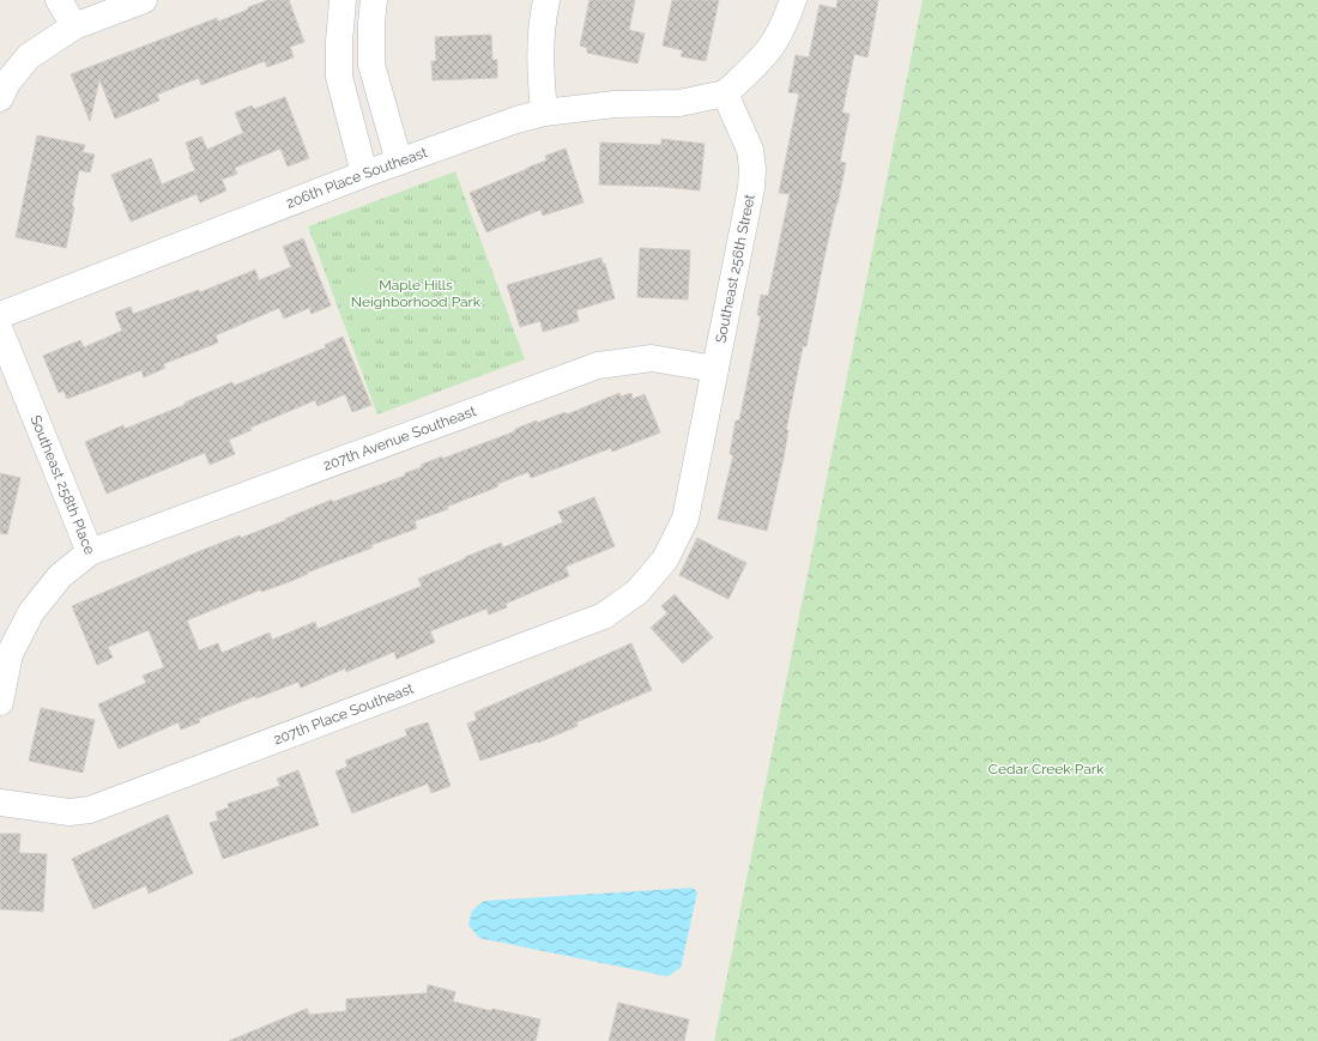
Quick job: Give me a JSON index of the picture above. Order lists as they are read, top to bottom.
{
  "streets": {
    "street": [
      "206th Place Southeast",
      "Southeast 256th Street",
      "207th Avenue Southeast",
      "Southeast 258th Place",
      "207th Place Southeast"
    ]
  },
  "crossings": [
    ["206th Place Southeast", "Southeast 256th Street"],
    ["Southeast 256th Street", "207th Avenue Southeast"],
    ["Southeast 256th Street", "207th Place Southeast"],
    ["207th Avenue Southeast", "Southeast 258th Place"]
  ],
  "parks": ["Maple Hills Neighborhood Park", "Cedar Creek Park"]
}
